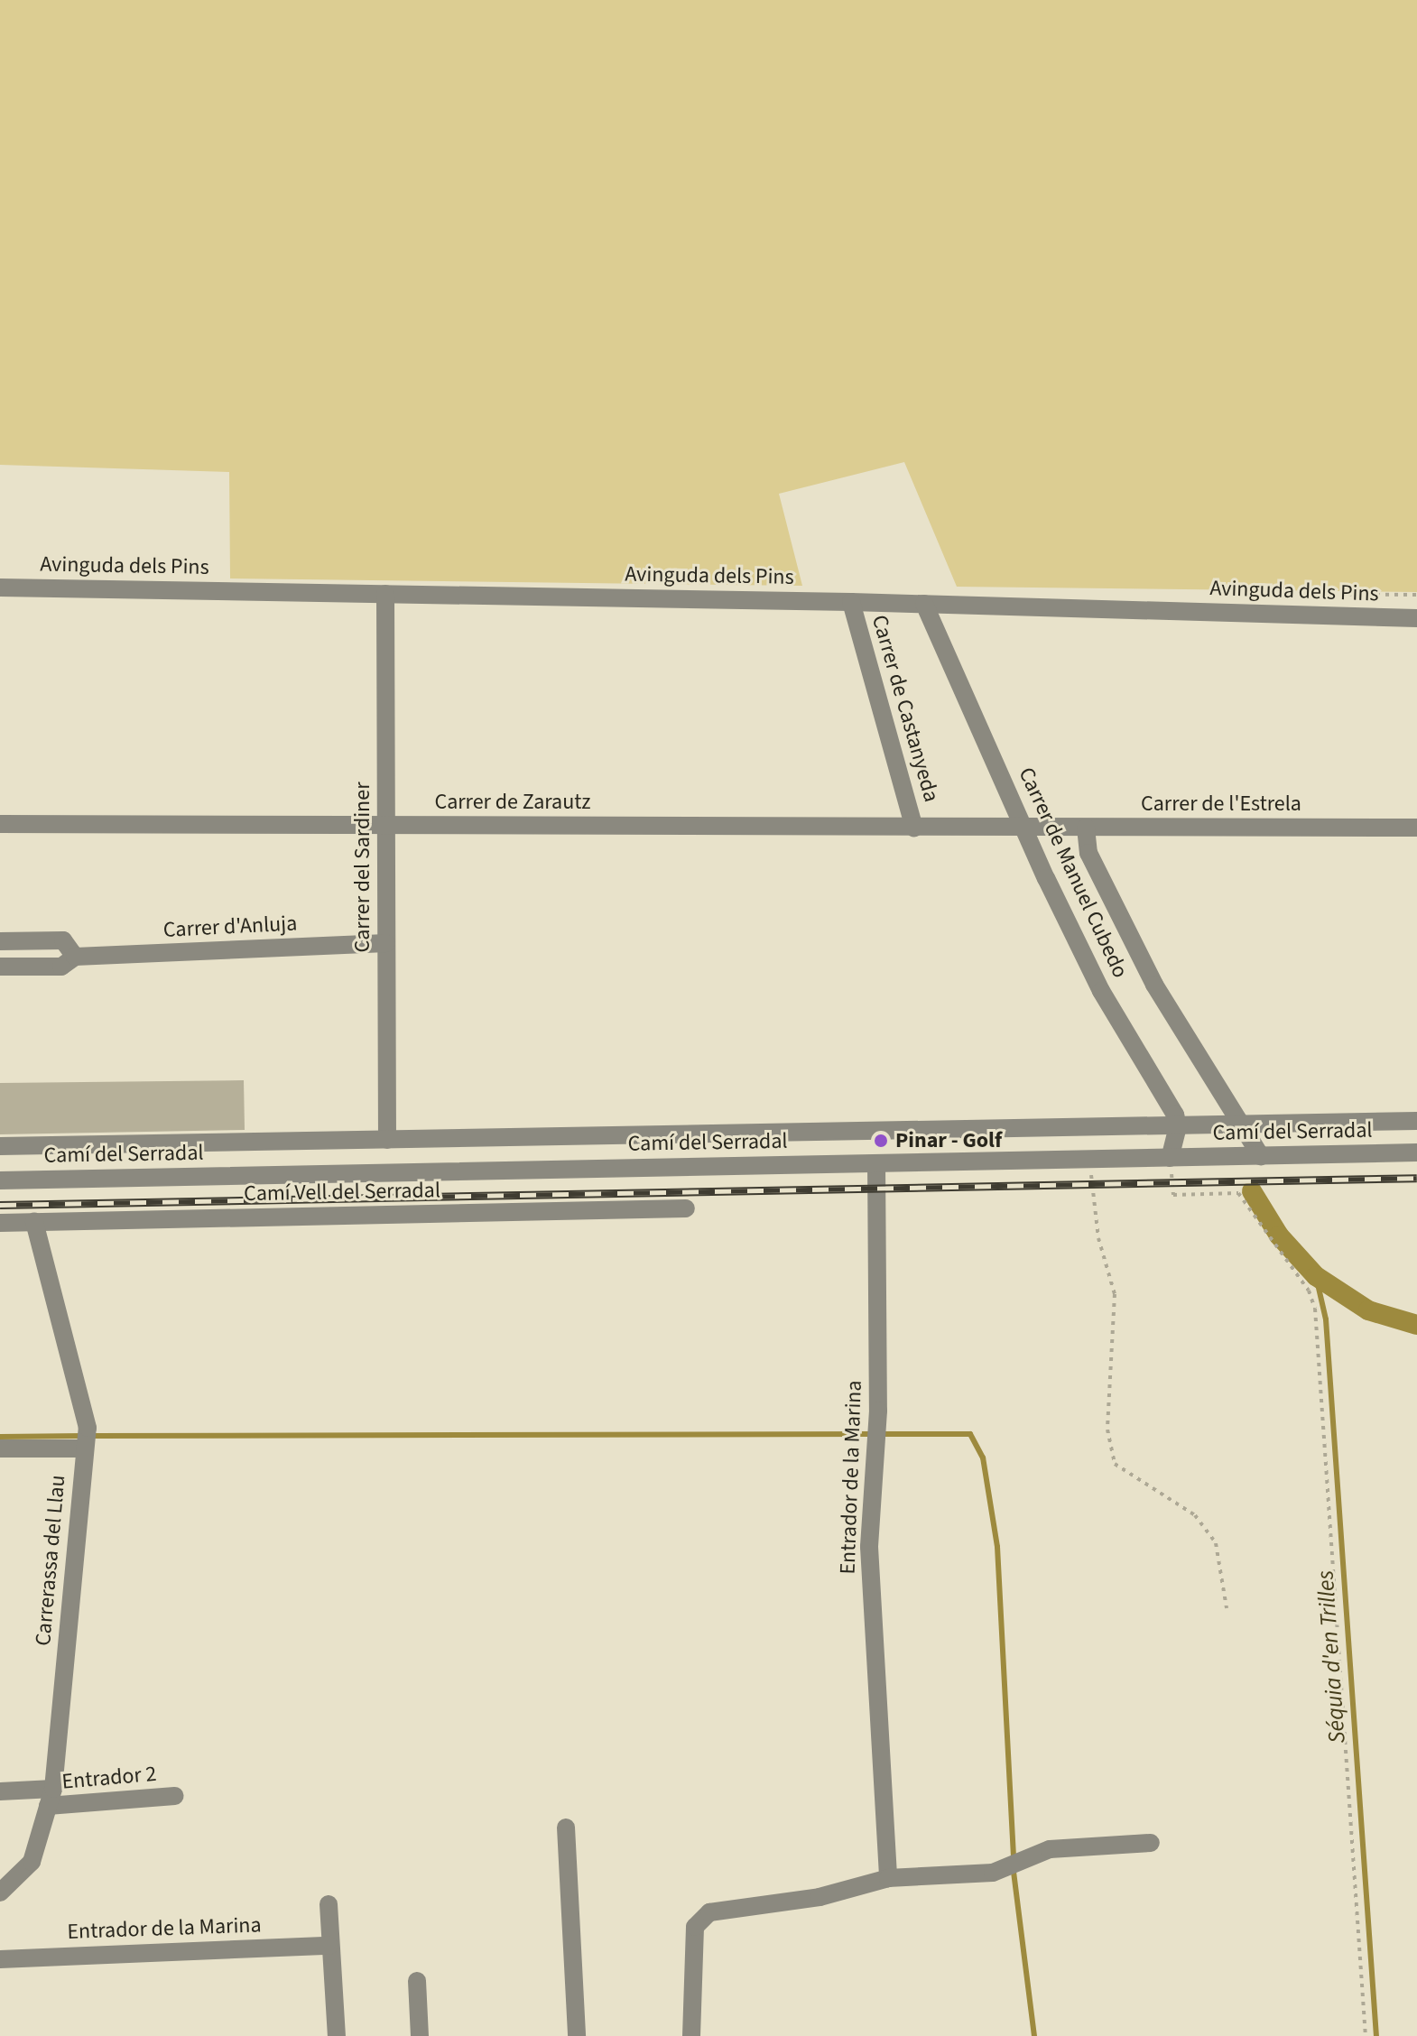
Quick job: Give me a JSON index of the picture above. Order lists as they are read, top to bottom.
{
  "streets": {
    "street": [
      "Avinguda dels Pins",
      "Carrer de Castanyeda",
      "Carrer de Zarautz",
      "Carrer de l'Estrela",
      "Carrer del Sardiner",
      "Carrer de Manuel Cubedo",
      "Carrer d'Anluja",
      "Camí del Serradal",
      "Camí Vell del Serradal",
      "Entrador de la Marina",
      "Carrerassa del Llau",
      "Entrador 2"
    ]
  },
  "crossings": [
    ["Avinguda dels Pins", "Carrer de Castanyeda"],
    ["Avinguda dels Pins", "Carrer del Sardiner"],
    ["Avinguda dels Pins", "Carrer de Manuel Cubedo"],
    ["Carrer de Castanyeda", "Carrer de Zarautz"],
    ["Carrer de Zarautz", "Carrer de l'Estrela"],
    ["Carrer de Zarautz", "Carrer del Sardiner"],
    ["Carrer de Zarautz", "Carrer de Manuel Cubedo"],
    ["Carrer de l'Estrela", "Carrer de Manuel Cubedo"],
    ["Carrer del Sardiner", "Carrer d'Anluja"],
    ["Carrer del Sardiner", "Camí del Serradal"],
    ["Carrer de Manuel Cubedo", "Camí del Serradal"],
    ["Camí del Serradal", "Entrador de la Marina"],
    ["Camí Vell del Serradal", "Carrerassa del Llau"],
    ["Carrerassa del Llau", "Entrador 2"]
  ],
  "water": ["Séquia d'en Trilles"],
  "places": ["Pinar - Golf"]
}
